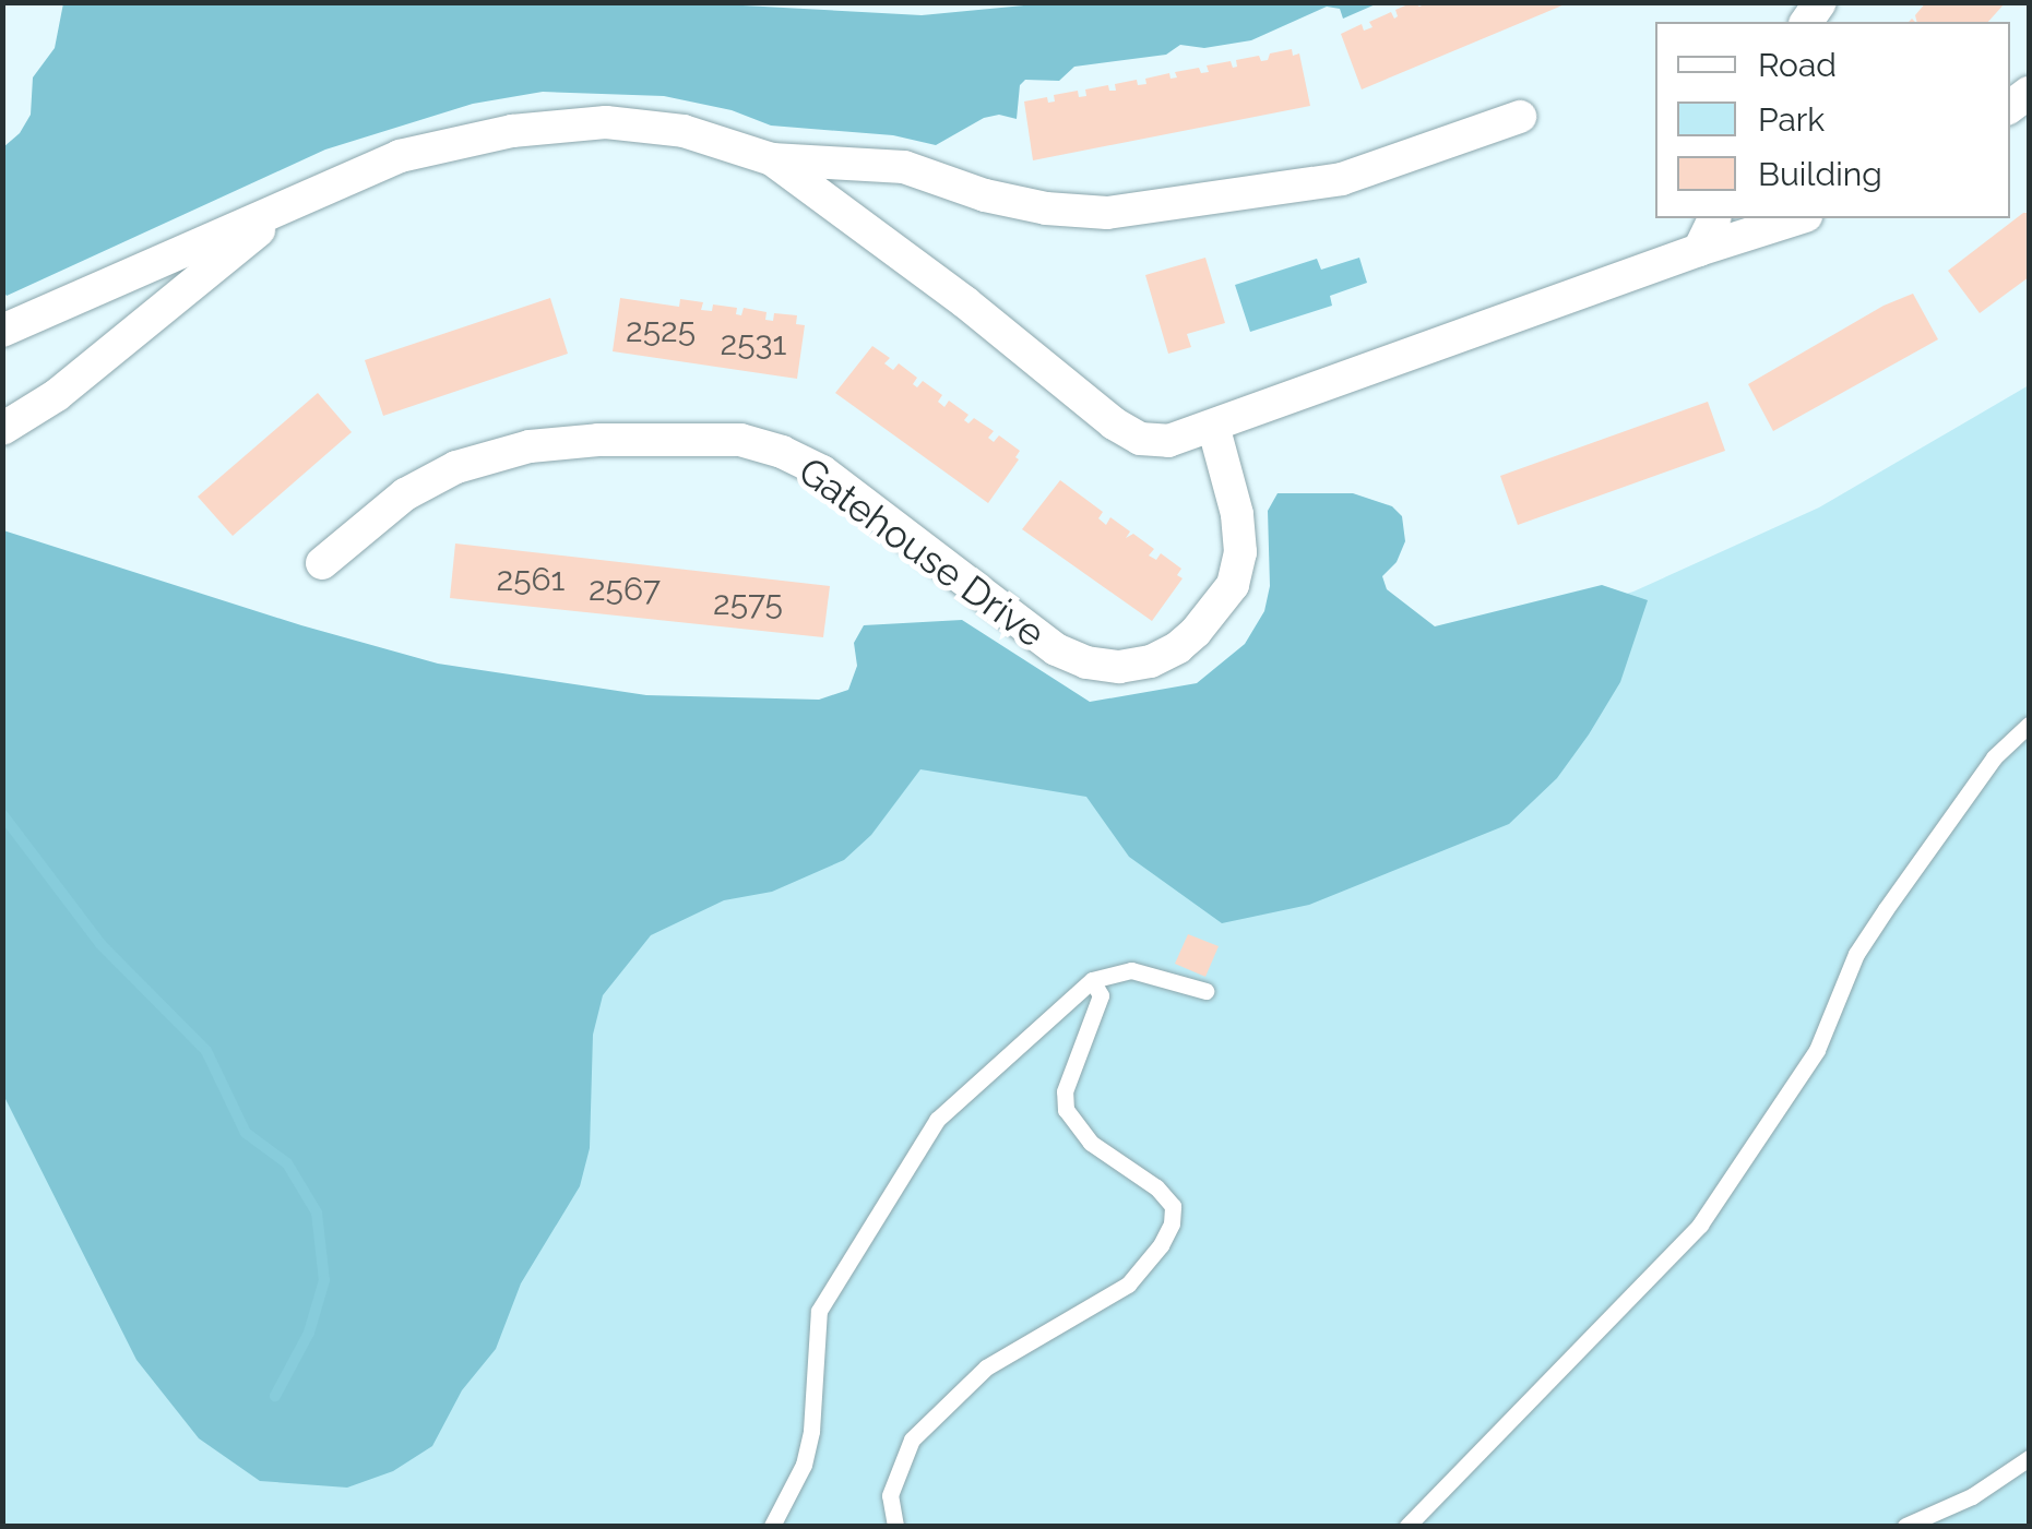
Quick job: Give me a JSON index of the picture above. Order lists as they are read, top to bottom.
{
  "streets": {
    "street": ["Gatehouse Drive"]
  },
  "house_numbers": [
    "2525",
    "2531",
    "2561",
    "2567",
    "2575"
  ],
  "legend": ["Road", "Park", "Building"]
}
